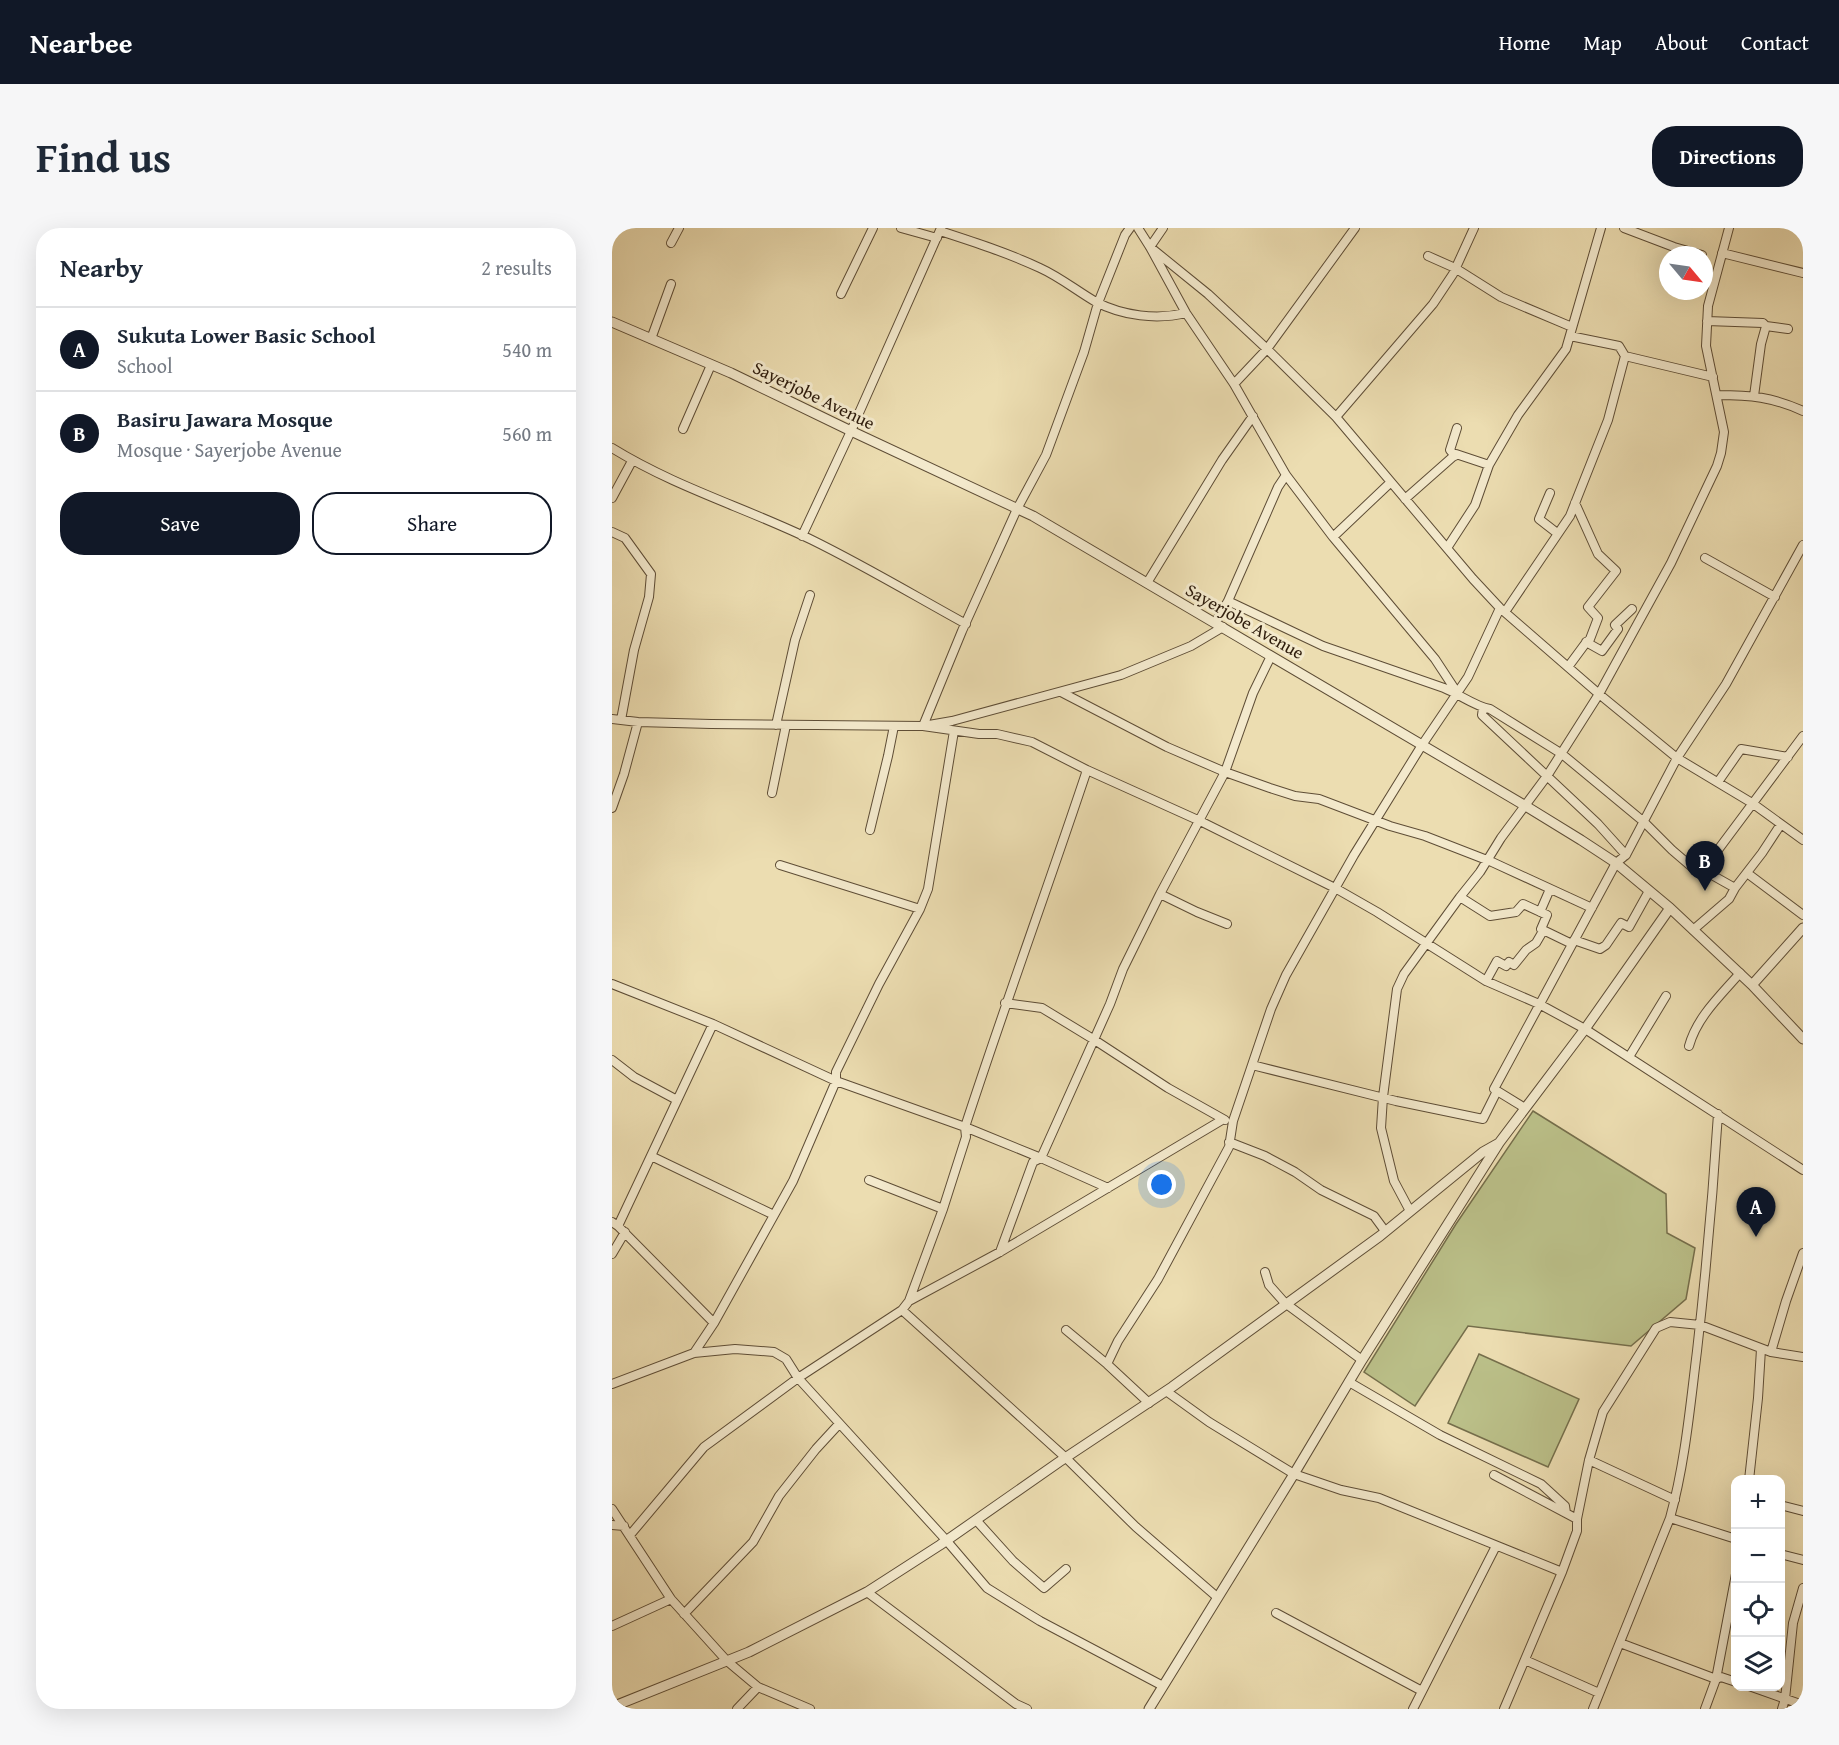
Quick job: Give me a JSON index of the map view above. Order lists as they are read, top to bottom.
{
  "streets": {
    "street": ["Sayerjobe Avenue"]
  },
  "north": "bottom right",
  "page": {
    "header": "Nearbee",
    "nav": [
      "Home",
      "Map",
      "About",
      "Contact"
    ],
    "title": "Find us",
    "buttons": [
      "Directions",
      ["Save", "Share"]
    ],
    "heading": ["Nearby", "2 results"],
    "list": [
      {
        "mark": "A",
        "name": "Sukuta Lower Basic School",
        "note": "School",
        "value": "540 m"
      },
      {
        "mark": "B",
        "name": "Basiru Jawara Mosque",
        "note": "Mosque · Sayerjobe Avenue",
        "value": "560 m"
      }
    ],
    "pins": ["B", "A"],
    "map_buttons": ["+", "−"]
  }
}
